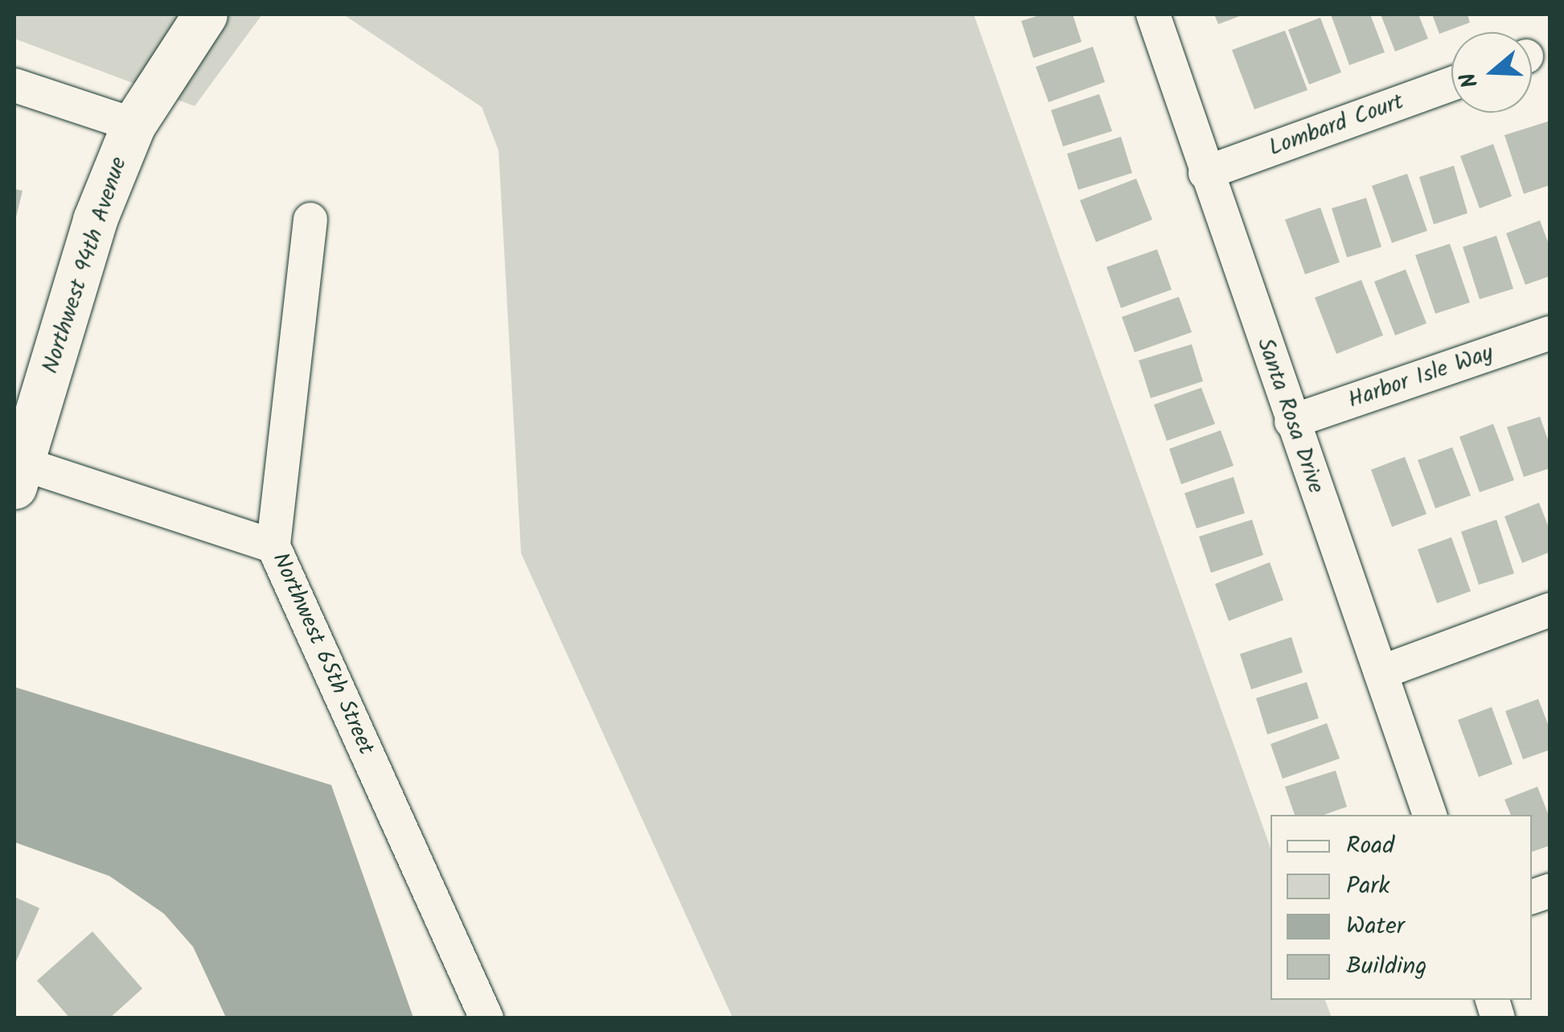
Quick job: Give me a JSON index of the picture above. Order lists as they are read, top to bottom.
{
  "streets": {
    "street": [
      "Lombard Court",
      "Northwest 94th Avenue",
      "Harbor Isle Way",
      "Santa Rosa Drive",
      "Northwest 65th Street"
    ]
  },
  "crossings": [
    ["Lombard Court", "Santa Rosa Drive"],
    ["Harbor Isle Way", "Santa Rosa Drive"]
  ],
  "legend": [
    "Road",
    "Park",
    "Water",
    "Building"
  ],
  "north": "left"
}
